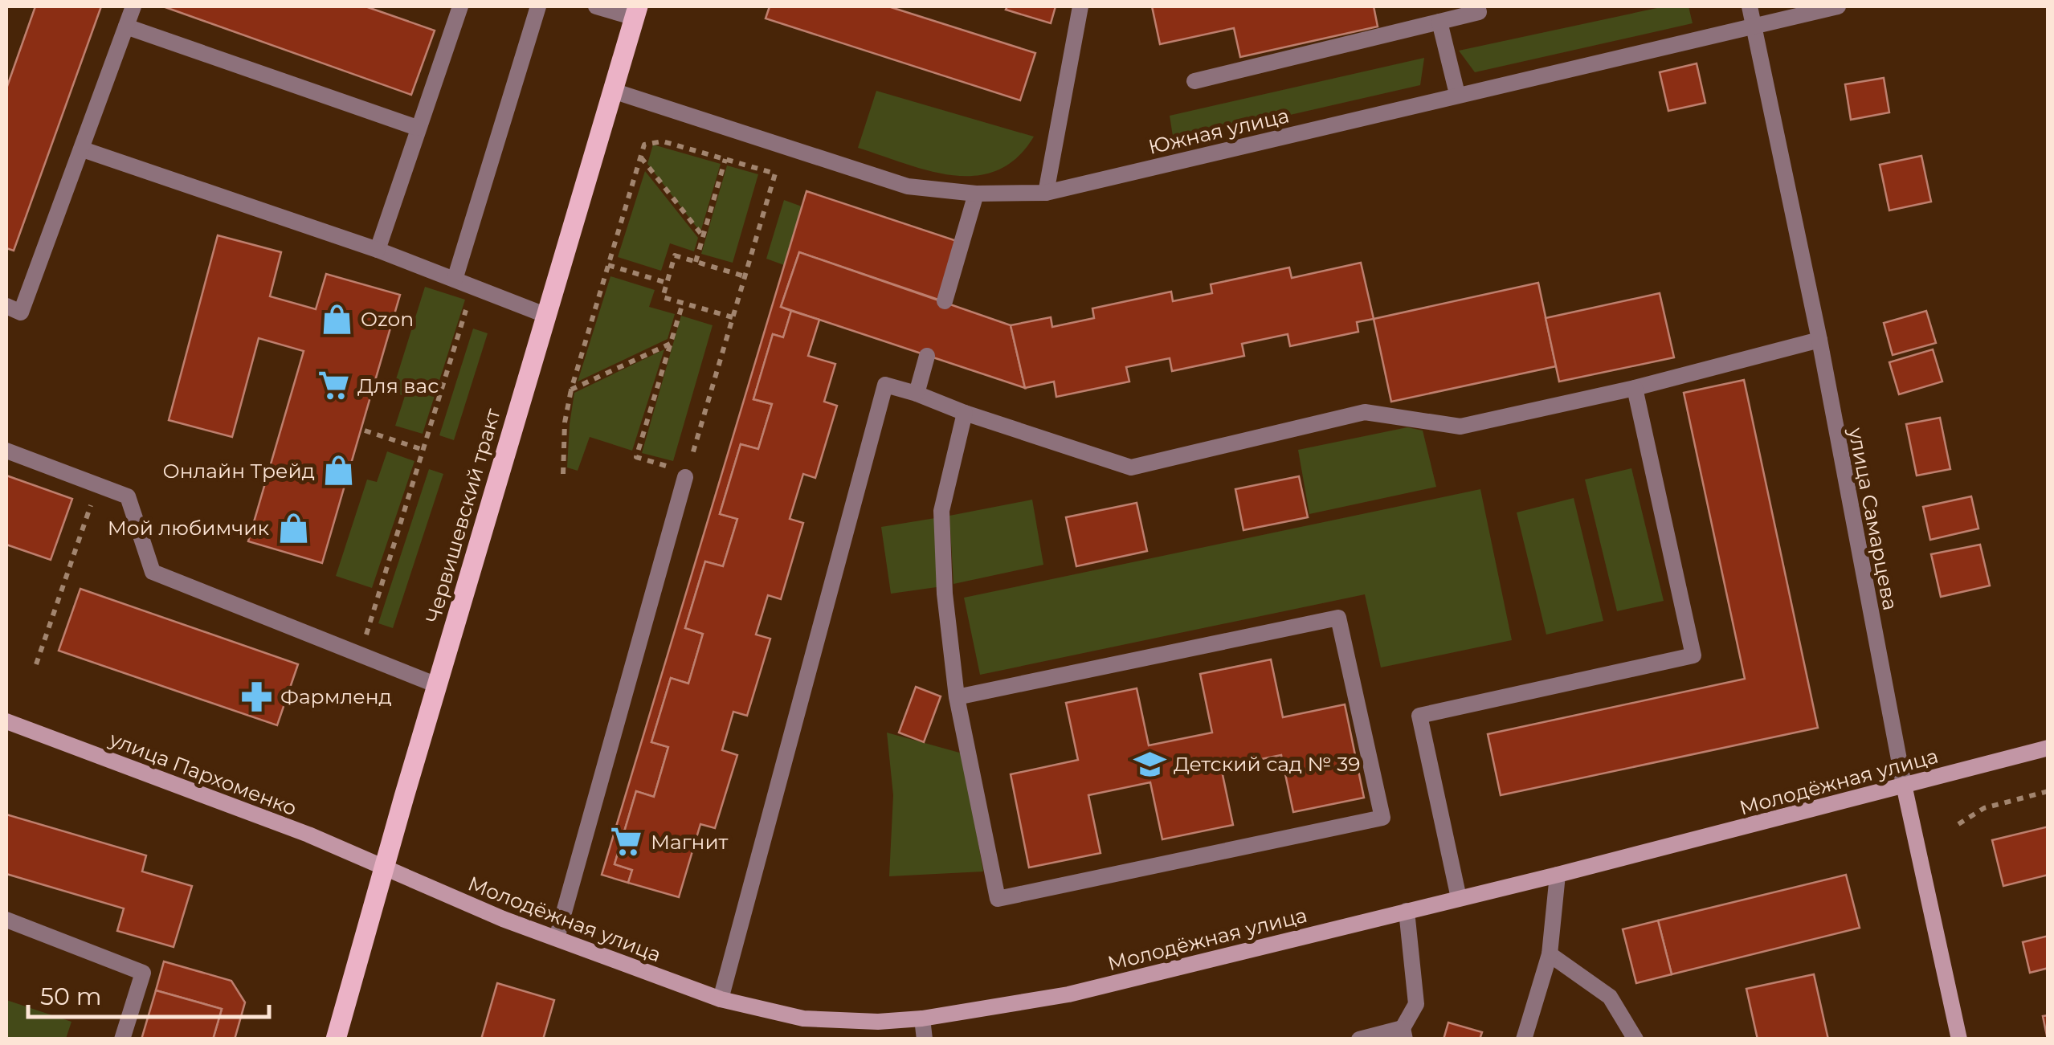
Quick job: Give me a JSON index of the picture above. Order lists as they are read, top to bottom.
{
  "streets": {
    "main road": ["Червишевский тракт"],
    "street": [
      "Южная улица",
      "улица Самарцева",
      "улица Пархоменко",
      "Молодёжная улица"
    ]
  },
  "crossings": [
    ["Южная улица", "Червишевский тракт"],
    ["Южная улица", "улица Самарцева"],
    ["Червишевский тракт", "улица Пархоменко"],
    ["Червишевский тракт", "Молодёжная улица"],
    ["улица Самарцева", "Молодёжная улица"],
    ["улица Пархоменко", "Молодёжная улица"]
  ],
  "places": {
    "shop": ["Ozon", "Онлайн Трейд", "Мой любимчик"],
    "supermarket": ["Для вас", "Магнит"],
    "pharmacy": ["Фармленд"],
    "school or university": ["Детский сад № 39"]
  },
  "scale_bar": "50 m"
}
